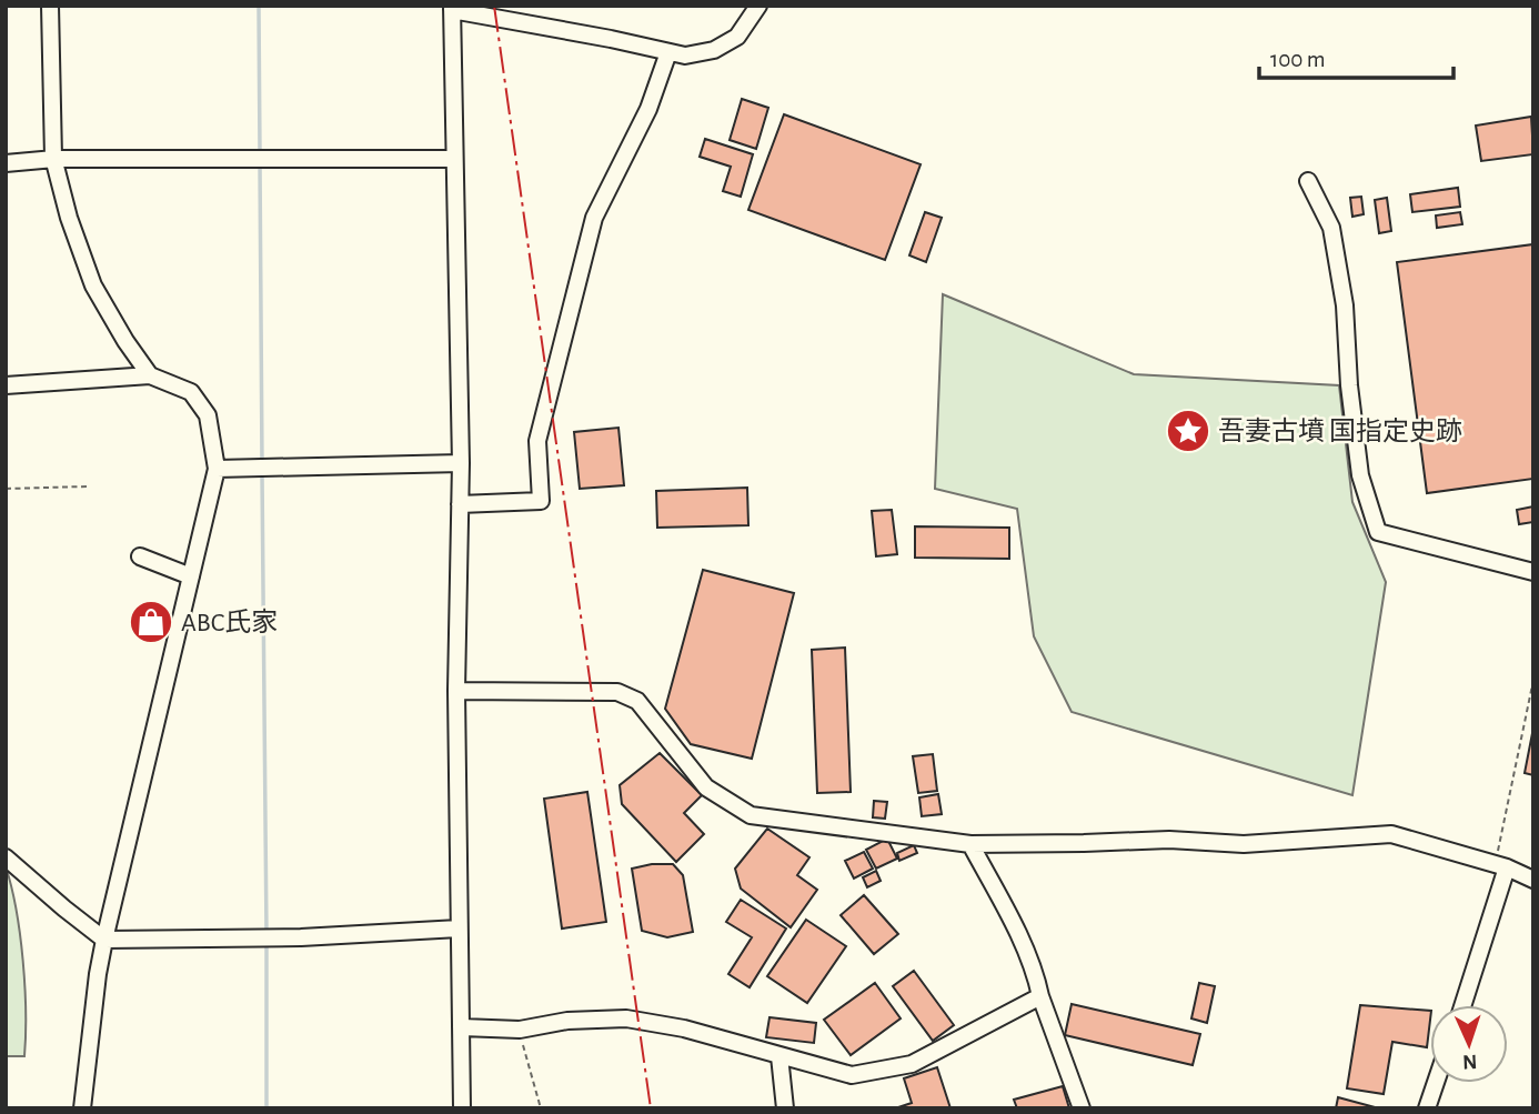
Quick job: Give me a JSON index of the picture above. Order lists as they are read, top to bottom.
{
  "places": {
    "place": ["吾妻古墳 国指定史跡"],
    "shop": ["ABC氏家"]
  },
  "scale_bar": "100 m",
  "north": "bottom"
}
